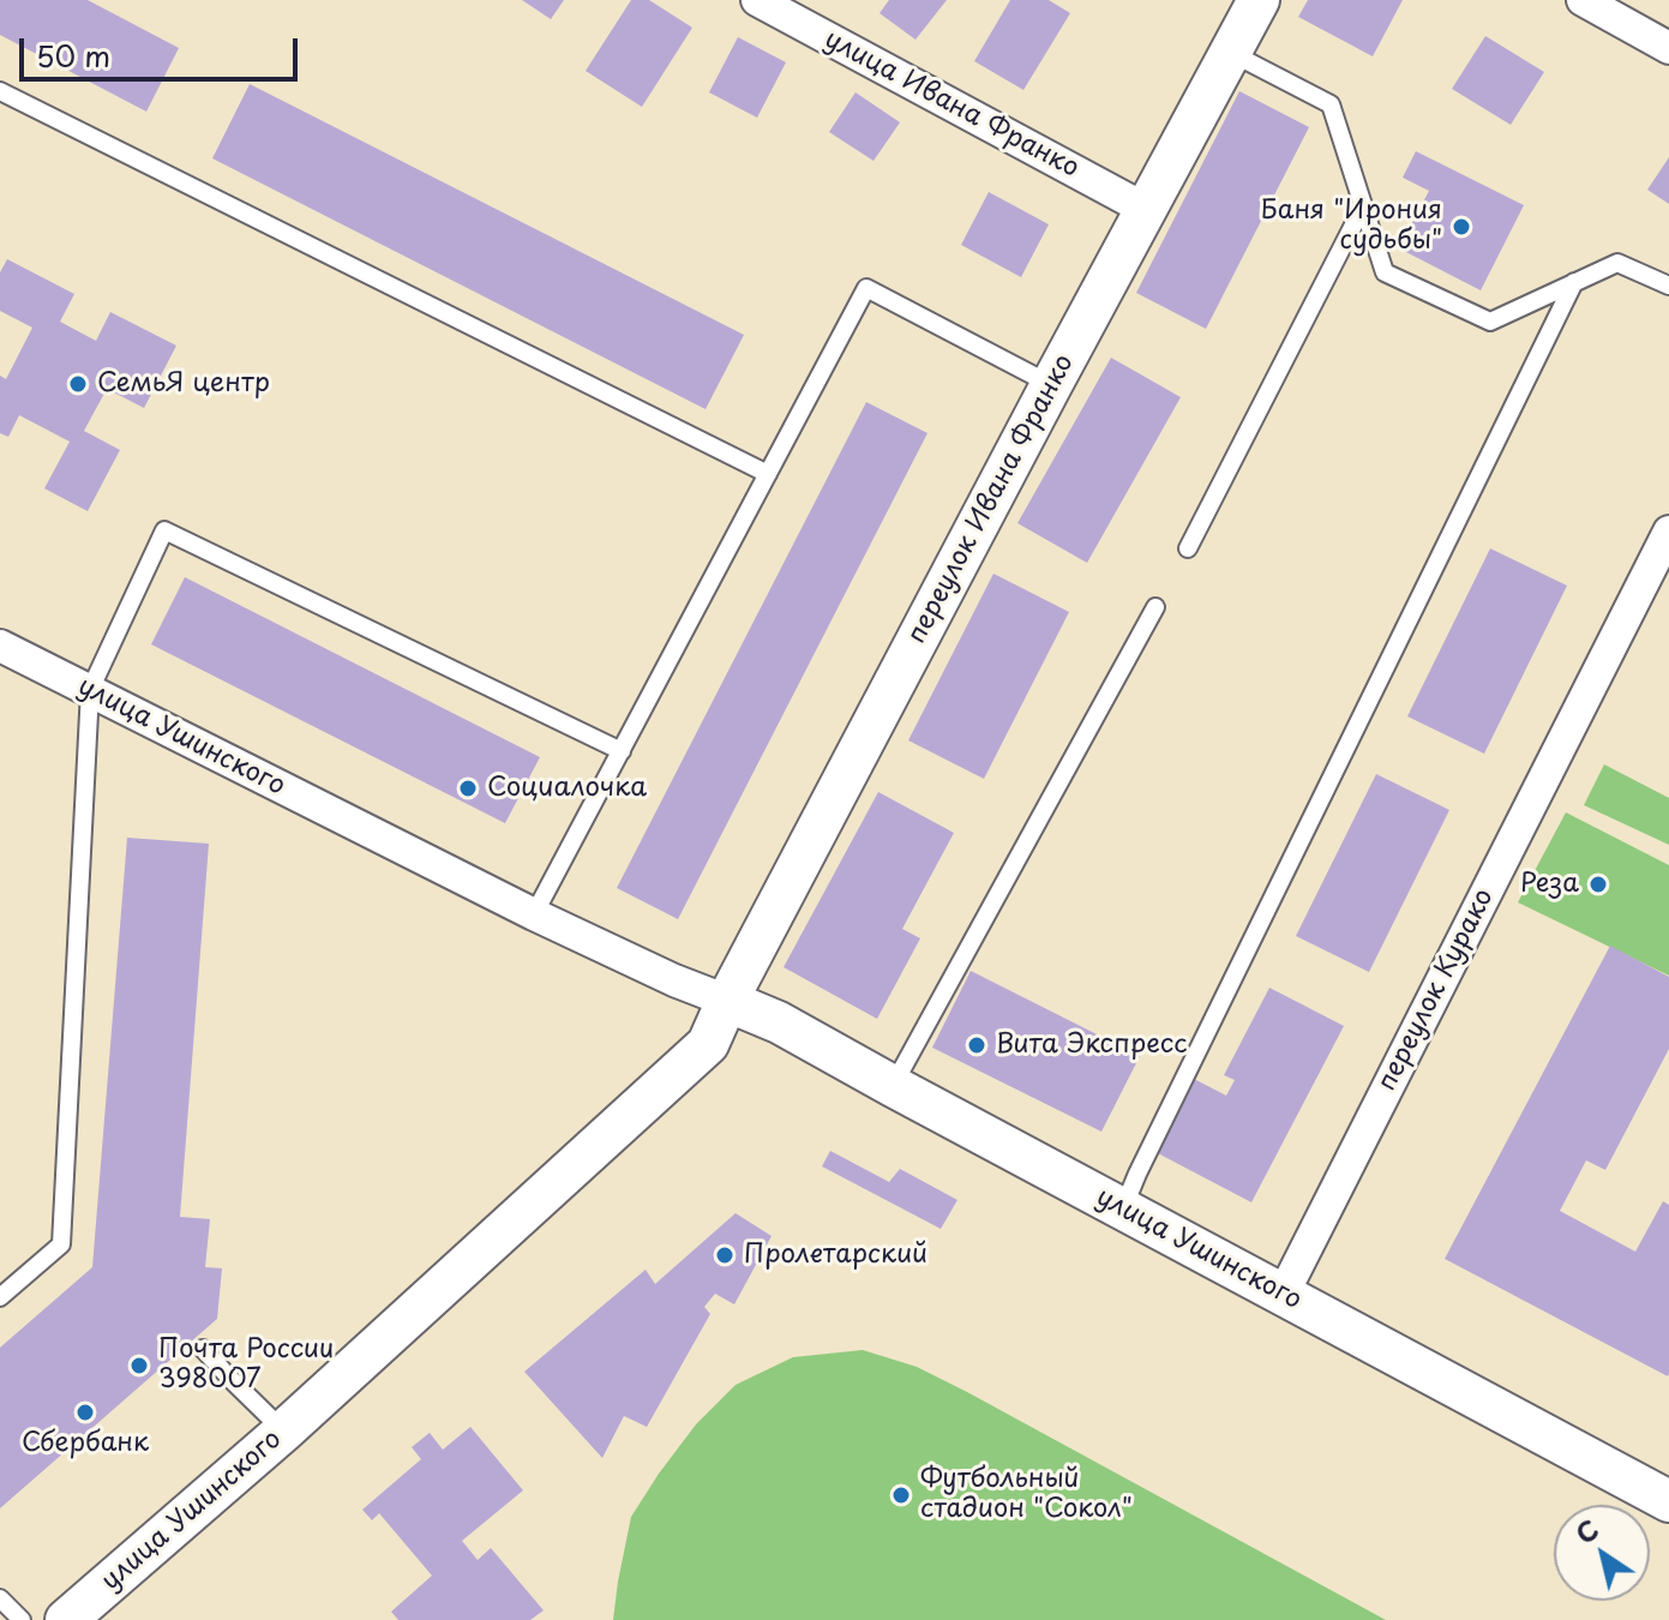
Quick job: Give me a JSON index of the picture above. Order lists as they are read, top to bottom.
{
  "streets": {
    "street": [
      "улица Ивана Франко",
      "переулок Ивана Франко",
      "улица Ушинского",
      "переулок Курако"
    ]
  },
  "crossings": [
    ["улица Ивана Франко", "переулок Ивана Франко"],
    ["переулок Ивана Франко", "улица Ушинского"],
    ["улица Ушинского", "переулок Курако"]
  ],
  "places": [
    "Баня \"Ирония судьбы\"",
    "СемьЯ центр",
    "Социалочка",
    "Реза",
    "Вита Экспресс",
    "Пролетарский",
    "Почта России 398007",
    "Сбербанк",
    "Футбольный стадион \"Сокол\""
  ],
  "scale_bar": "50 m",
  "north": "top left"
}
